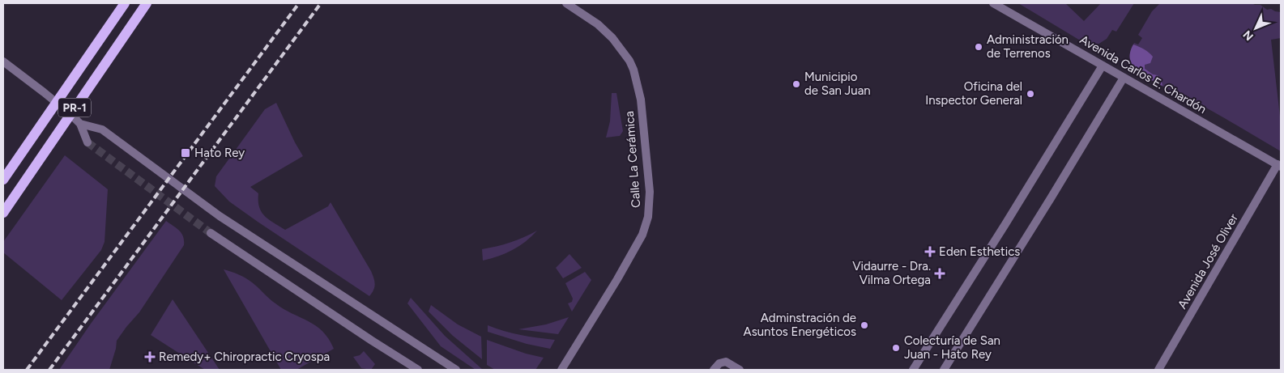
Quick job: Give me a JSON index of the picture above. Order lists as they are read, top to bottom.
{
  "streets": {
    "main road": ["PR-1"],
    "street": ["Avenida Carlos E. Chardón", "Calle La Cerámica", "Avenida José Oliver"]
  },
  "crossings": [
    ["Avenida Carlos E. Chardón", "Avenida José Oliver"]
  ],
  "places": {
    "other": [
      "Administración de Terrenos",
      "Municipio de San Juan",
      "Oficina del Inspector General",
      "Adminstración de Asuntos Energéticos",
      "Colecturía de San Juan - Hato Rey"
    ],
    "transit": ["Hato Rey"],
    "health": ["Eden Esthetics", "Vidaurre - Dra. Vilma Ortega", "Remedy+ Chiropractic Cryospa"]
  },
  "north": "bottom left"
}
